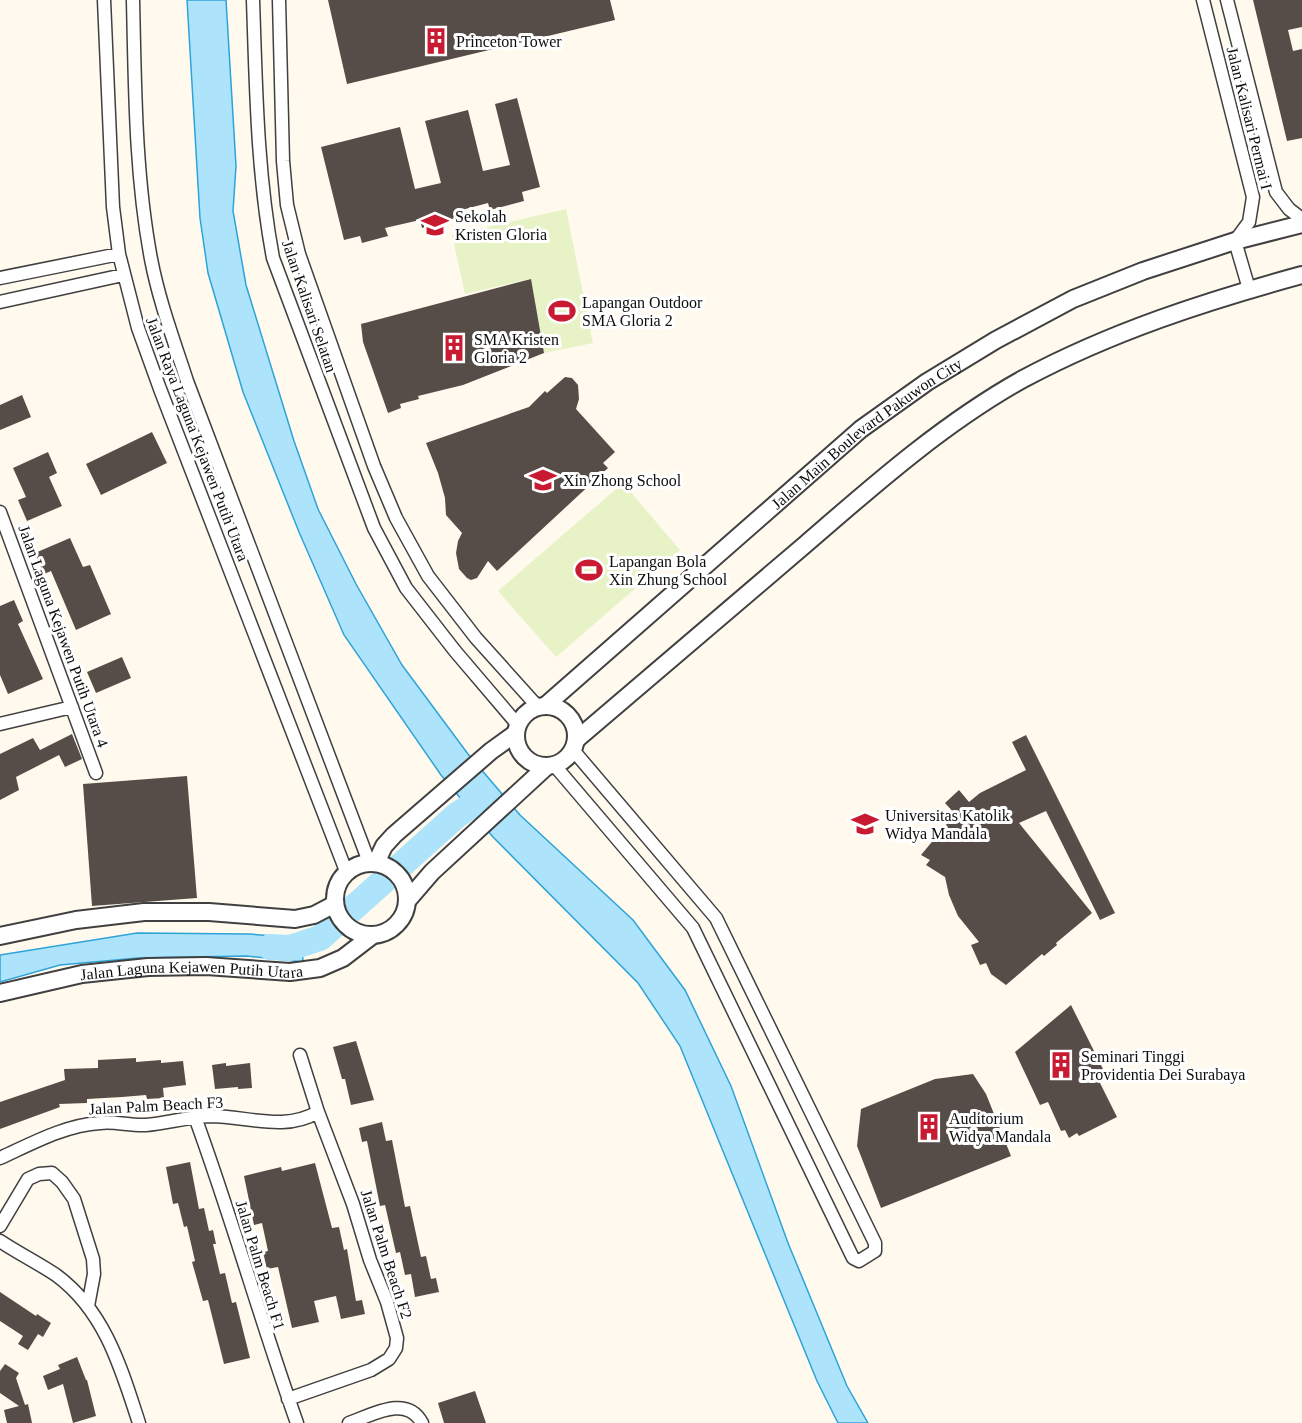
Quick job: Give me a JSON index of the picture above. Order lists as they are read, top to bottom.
{
  "streets": {
    "street": [
      "Jalan Kalisari Permai I",
      "Jalan Kalisari Selatan",
      "Jalan Main Boulevard Pakuwon City",
      "Jalan Raya Laguna Kejawen Putih Utara",
      "Jalan Laguna Kejawen Putih Utara 4",
      "Jalan Laguna Kejawen Putih Utara",
      "Jalan Palm Beach F3",
      "Jalan Palm Beach F2",
      "Jalan Palm Beach F1"
    ]
  },
  "crossings": [
    ["Jalan Kalisari Permai I", "Jalan Main Boulevard Pakuwon City"],
    ["Jalan Kalisari Selatan", "Jalan Main Boulevard Pakuwon City"],
    ["Jalan Raya Laguna Kejawen Putih Utara", "Jalan Laguna Kejawen Putih Utara"],
    ["Jalan Palm Beach F3", "Jalan Palm Beach F2"],
    ["Jalan Palm Beach F3", "Jalan Palm Beach F1"],
    ["Jalan Palm Beach F2", "Jalan Palm Beach F1"]
  ],
  "places": {
    "building": [
      "Princeton Tower",
      "SMA Kristen Gloria 2",
      "Seminari Tinggi Providentia Dei Surabaya",
      "Auditorium Widya Mandala"
    ],
    "school or university": ["Sekolah Kristen Gloria", "Xin Zhong School", "Universitas Katolik Widya Mandala"],
    "sports": ["Lapangan Outdoor SMA Gloria 2", "Lapangan Bola Xin Zhung School"]
  }
}
